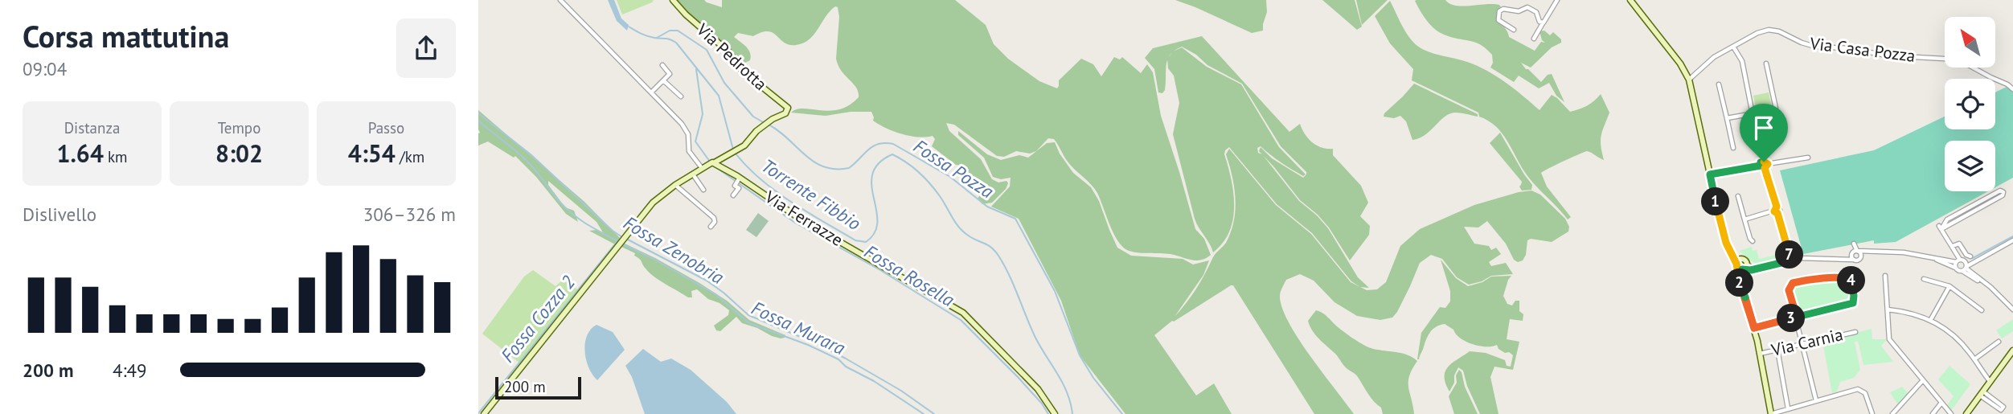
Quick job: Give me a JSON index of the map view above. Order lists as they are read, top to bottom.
{
  "streets": {
    "street": [
      "Via Casa Pozza",
      "Via Pedrotta",
      "Via Ferrazze",
      "Via Carnia"
    ]
  },
  "crossings": [
    ["Via Pedrotta", "Via Ferrazze"]
  ],
  "water": [
    "Fossa Pozza",
    "Torrente Fibbio",
    "Fossa Zenobria",
    "Fossa Rosella",
    "Fossa Cozza 2",
    "Fossa Murara"
  ],
  "scale_bar": "200 m",
  "north": "top left",
  "page": {
    "heading": ["Corsa mattutina", "09:04"],
    "stats": [
      ["Distanza", "1.64 km"],
      ["Tempo", "8:02"],
      ["Passo", "4:54 /km"]
    ],
    "pins": [
      "1",
      "7",
      "4",
      "2",
      "3"
    ],
    "chart": ["Dislivello", "306–326 m"],
    "list": [
      {
        "name": "200 m",
        "note": "4:49"
      }
    ],
    "scale": "200 m"
  }
}
